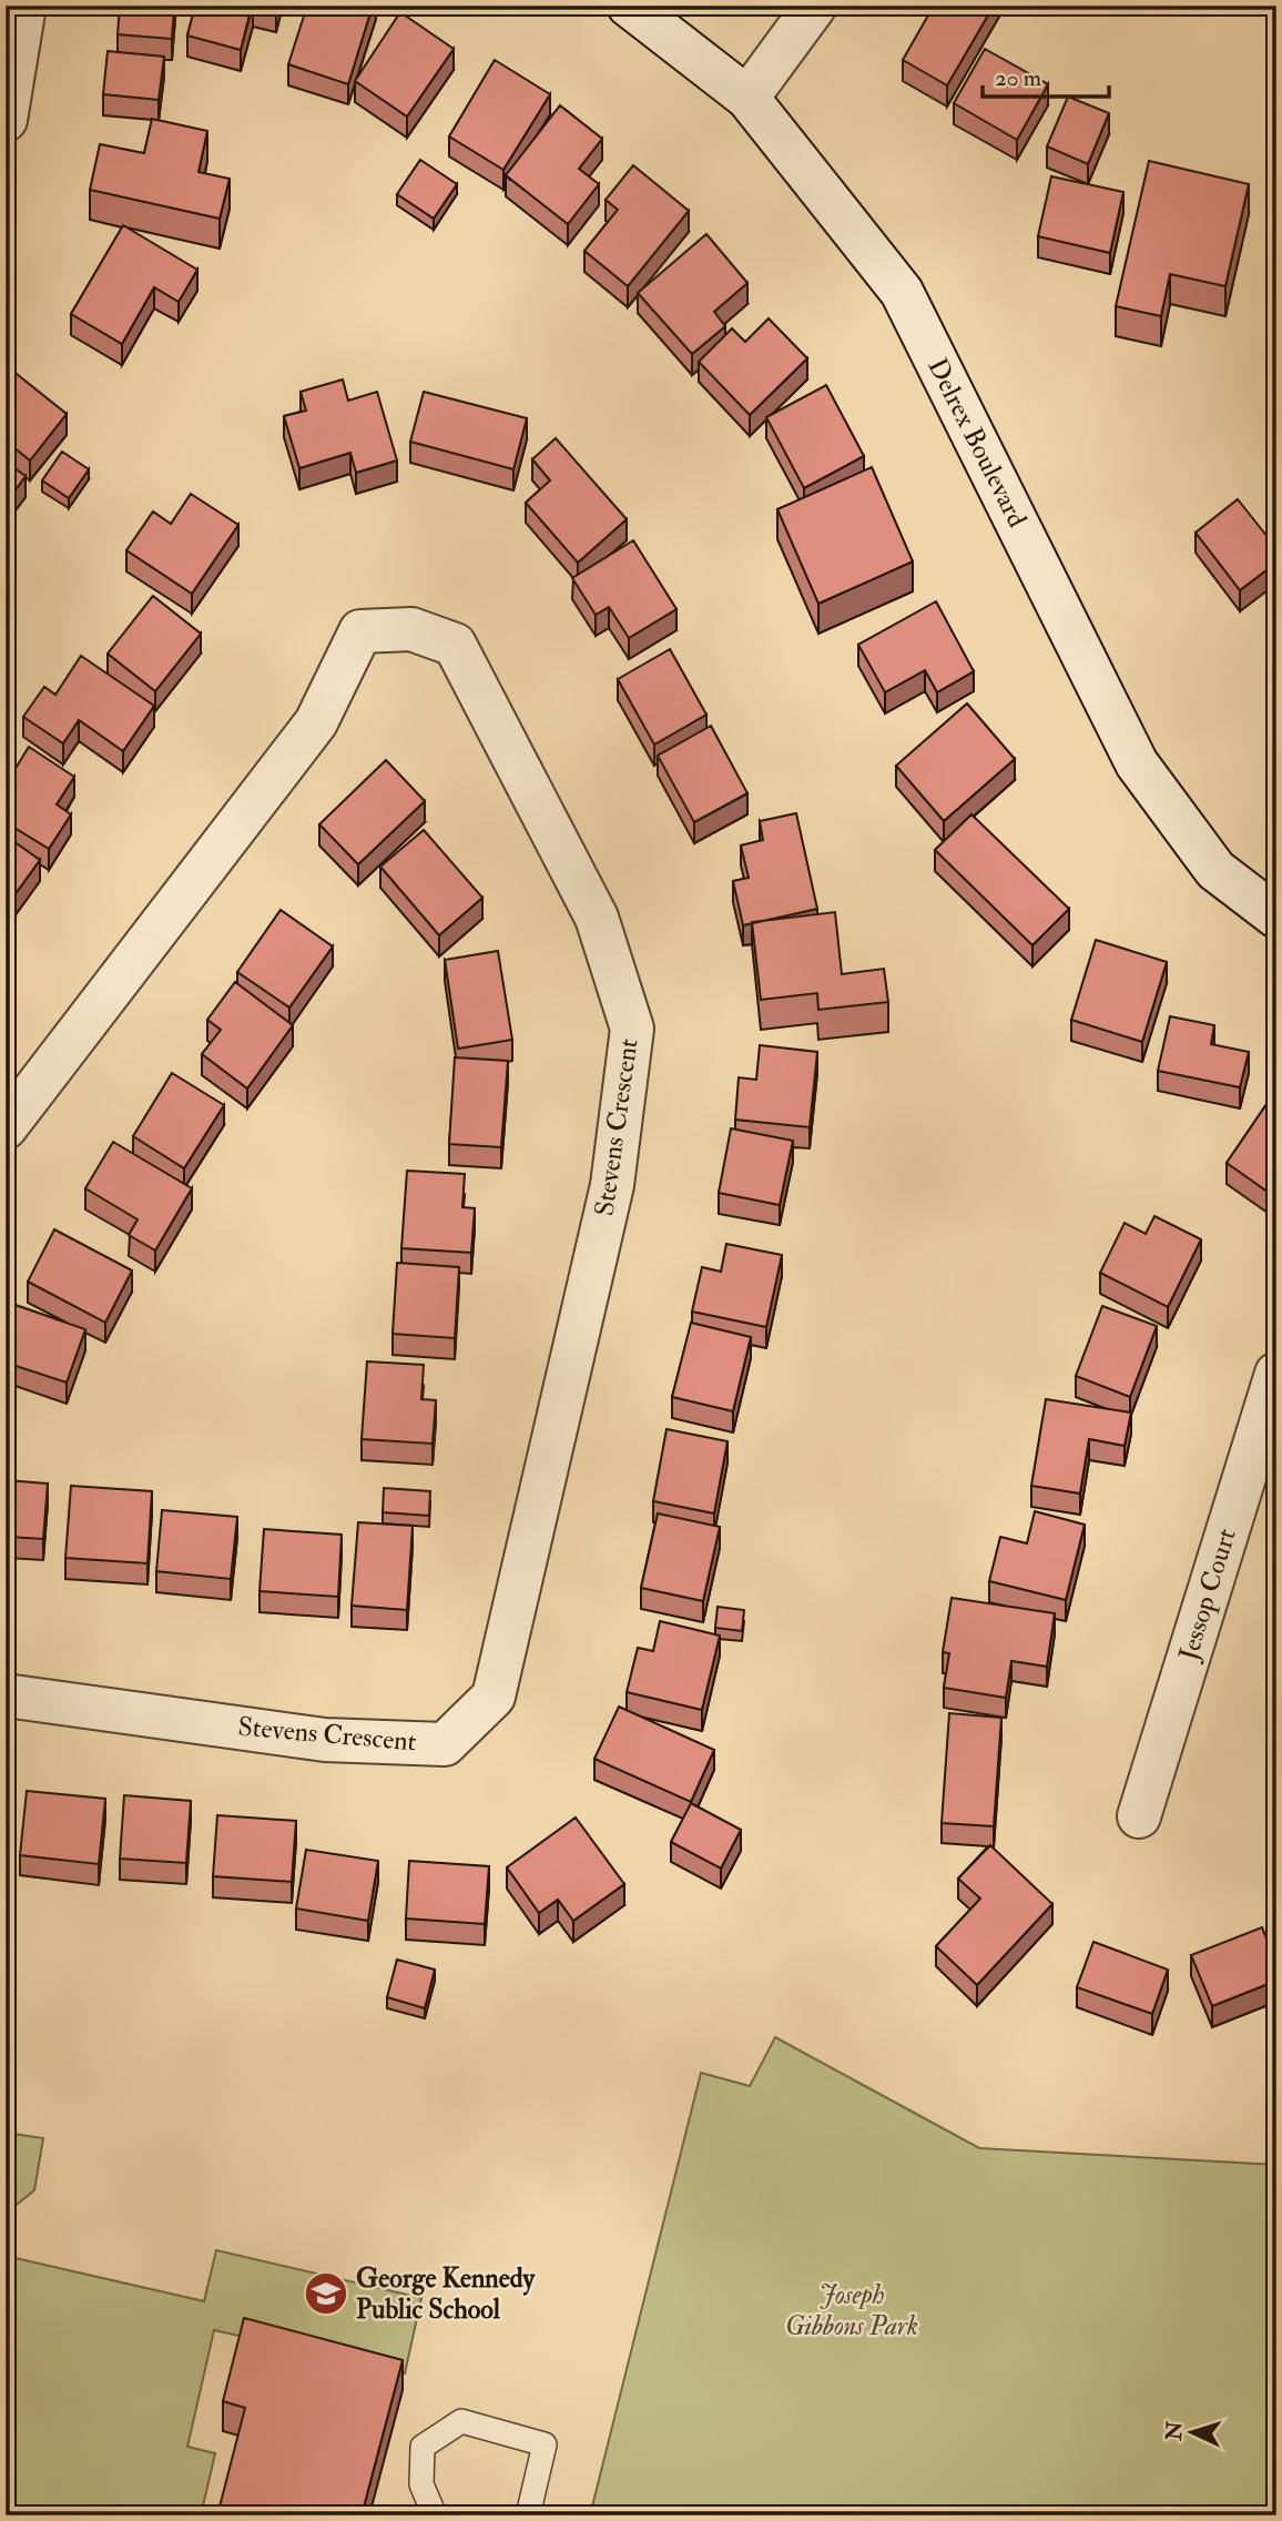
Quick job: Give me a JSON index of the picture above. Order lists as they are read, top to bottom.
{
  "streets": {
    "street": ["Delrex Boulevard", "Stevens Crescent", "Jessop Court"]
  },
  "parks": ["Joseph Gibbons Park"],
  "places": {
    "school or university": ["George Kennedy Public School"]
  },
  "scale_bar": "20 m",
  "north": "left"
}
